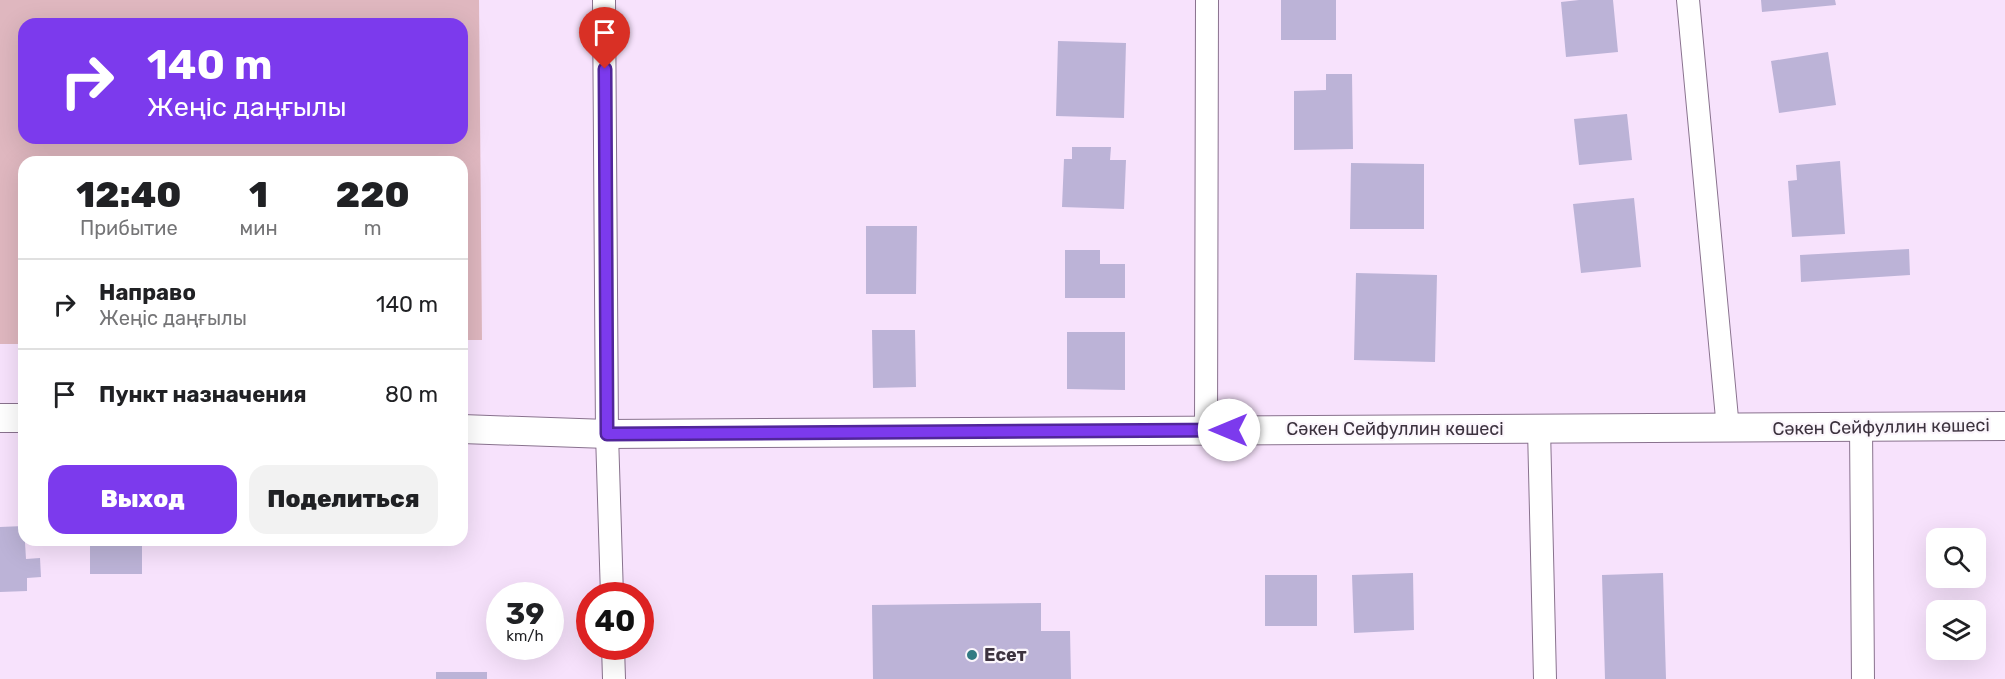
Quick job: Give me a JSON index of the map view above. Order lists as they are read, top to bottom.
{
  "streets": {
    "street": ["Сәкен Сейфуллин көшесі"]
  },
  "places": ["Есет"],
  "page": {
    "turn": ["140 m", "Жеңіс даңғылы"],
    "eta": [
      "12:40",
      "Прибытие",
      "1",
      "мин",
      "220",
      "m"
    ],
    "list": [
      {
        "name": "Направо",
        "note": "Жеңіс даңғылы",
        "value": "140 m"
      },
      {
        "name": "Пункт назначения",
        "value": "80 m"
      }
    ],
    "buttons": ["Выход", "Поделиться"],
    "speed": "39 km/h",
    "limit": "40"
  }
}
